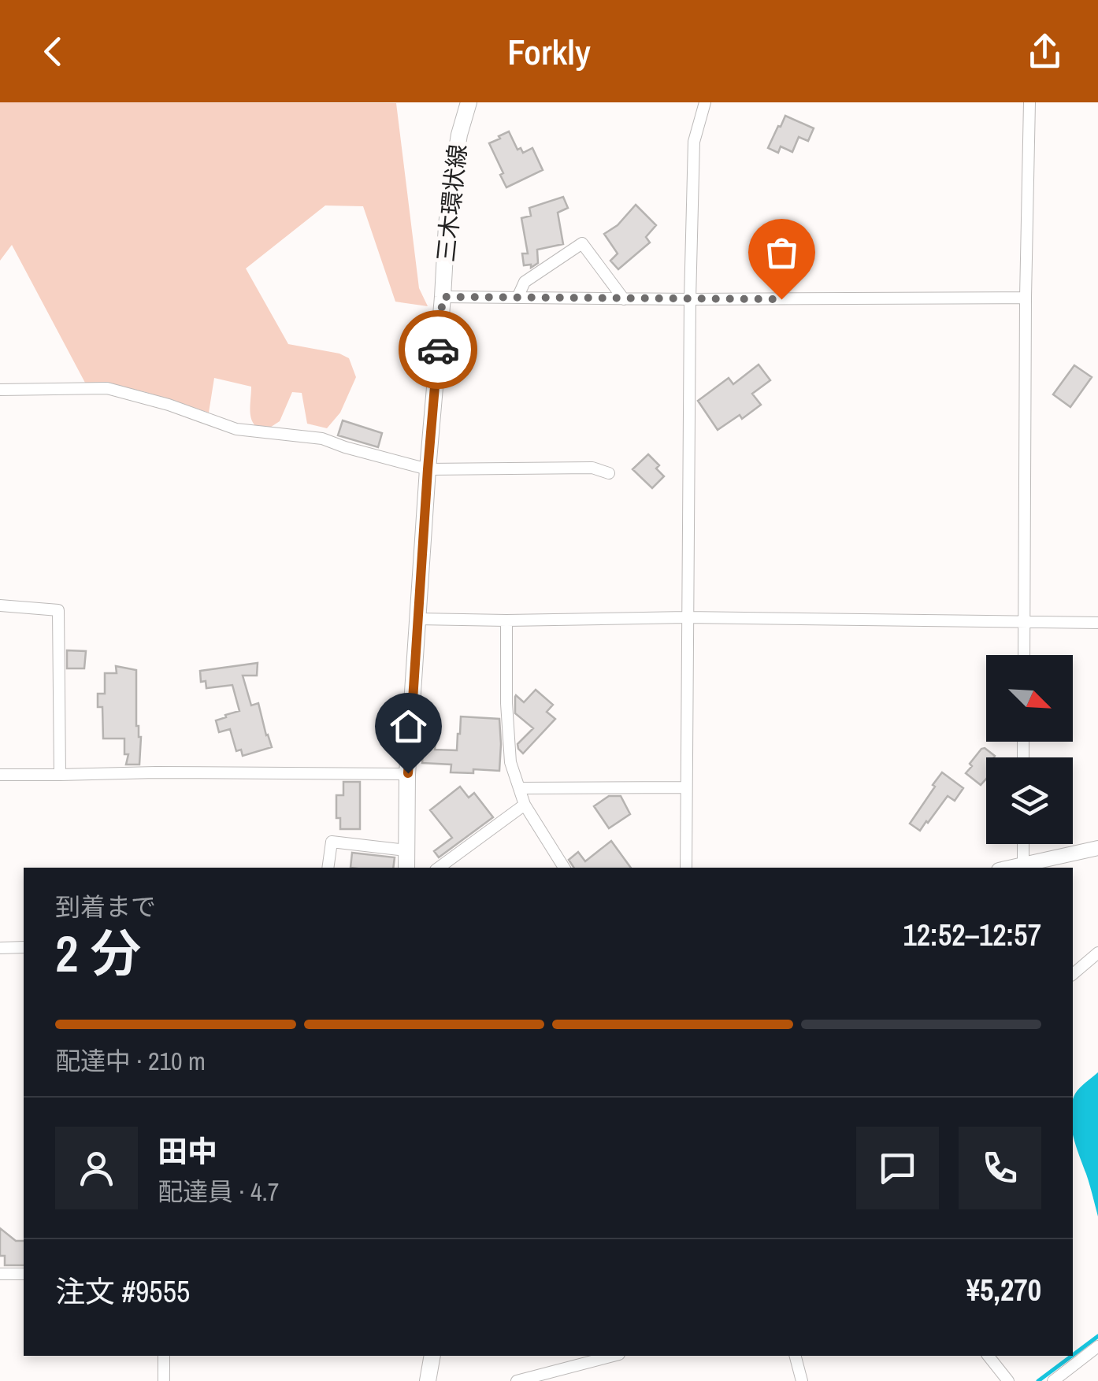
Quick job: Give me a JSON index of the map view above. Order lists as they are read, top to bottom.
{
  "streets": {
    "main road": ["三木環状線"]
  },
  "north": "bottom right",
  "page": {
    "header": "Forkly",
    "heading": ["2 分", "到着まで", "12:52–12:57"],
    "panel": [
      "田中",
      "配達員 · 4.7",
      "注文 #9555",
      "¥5,270"
    ],
    "bar": "配達中 · 210 m"
  }
}
